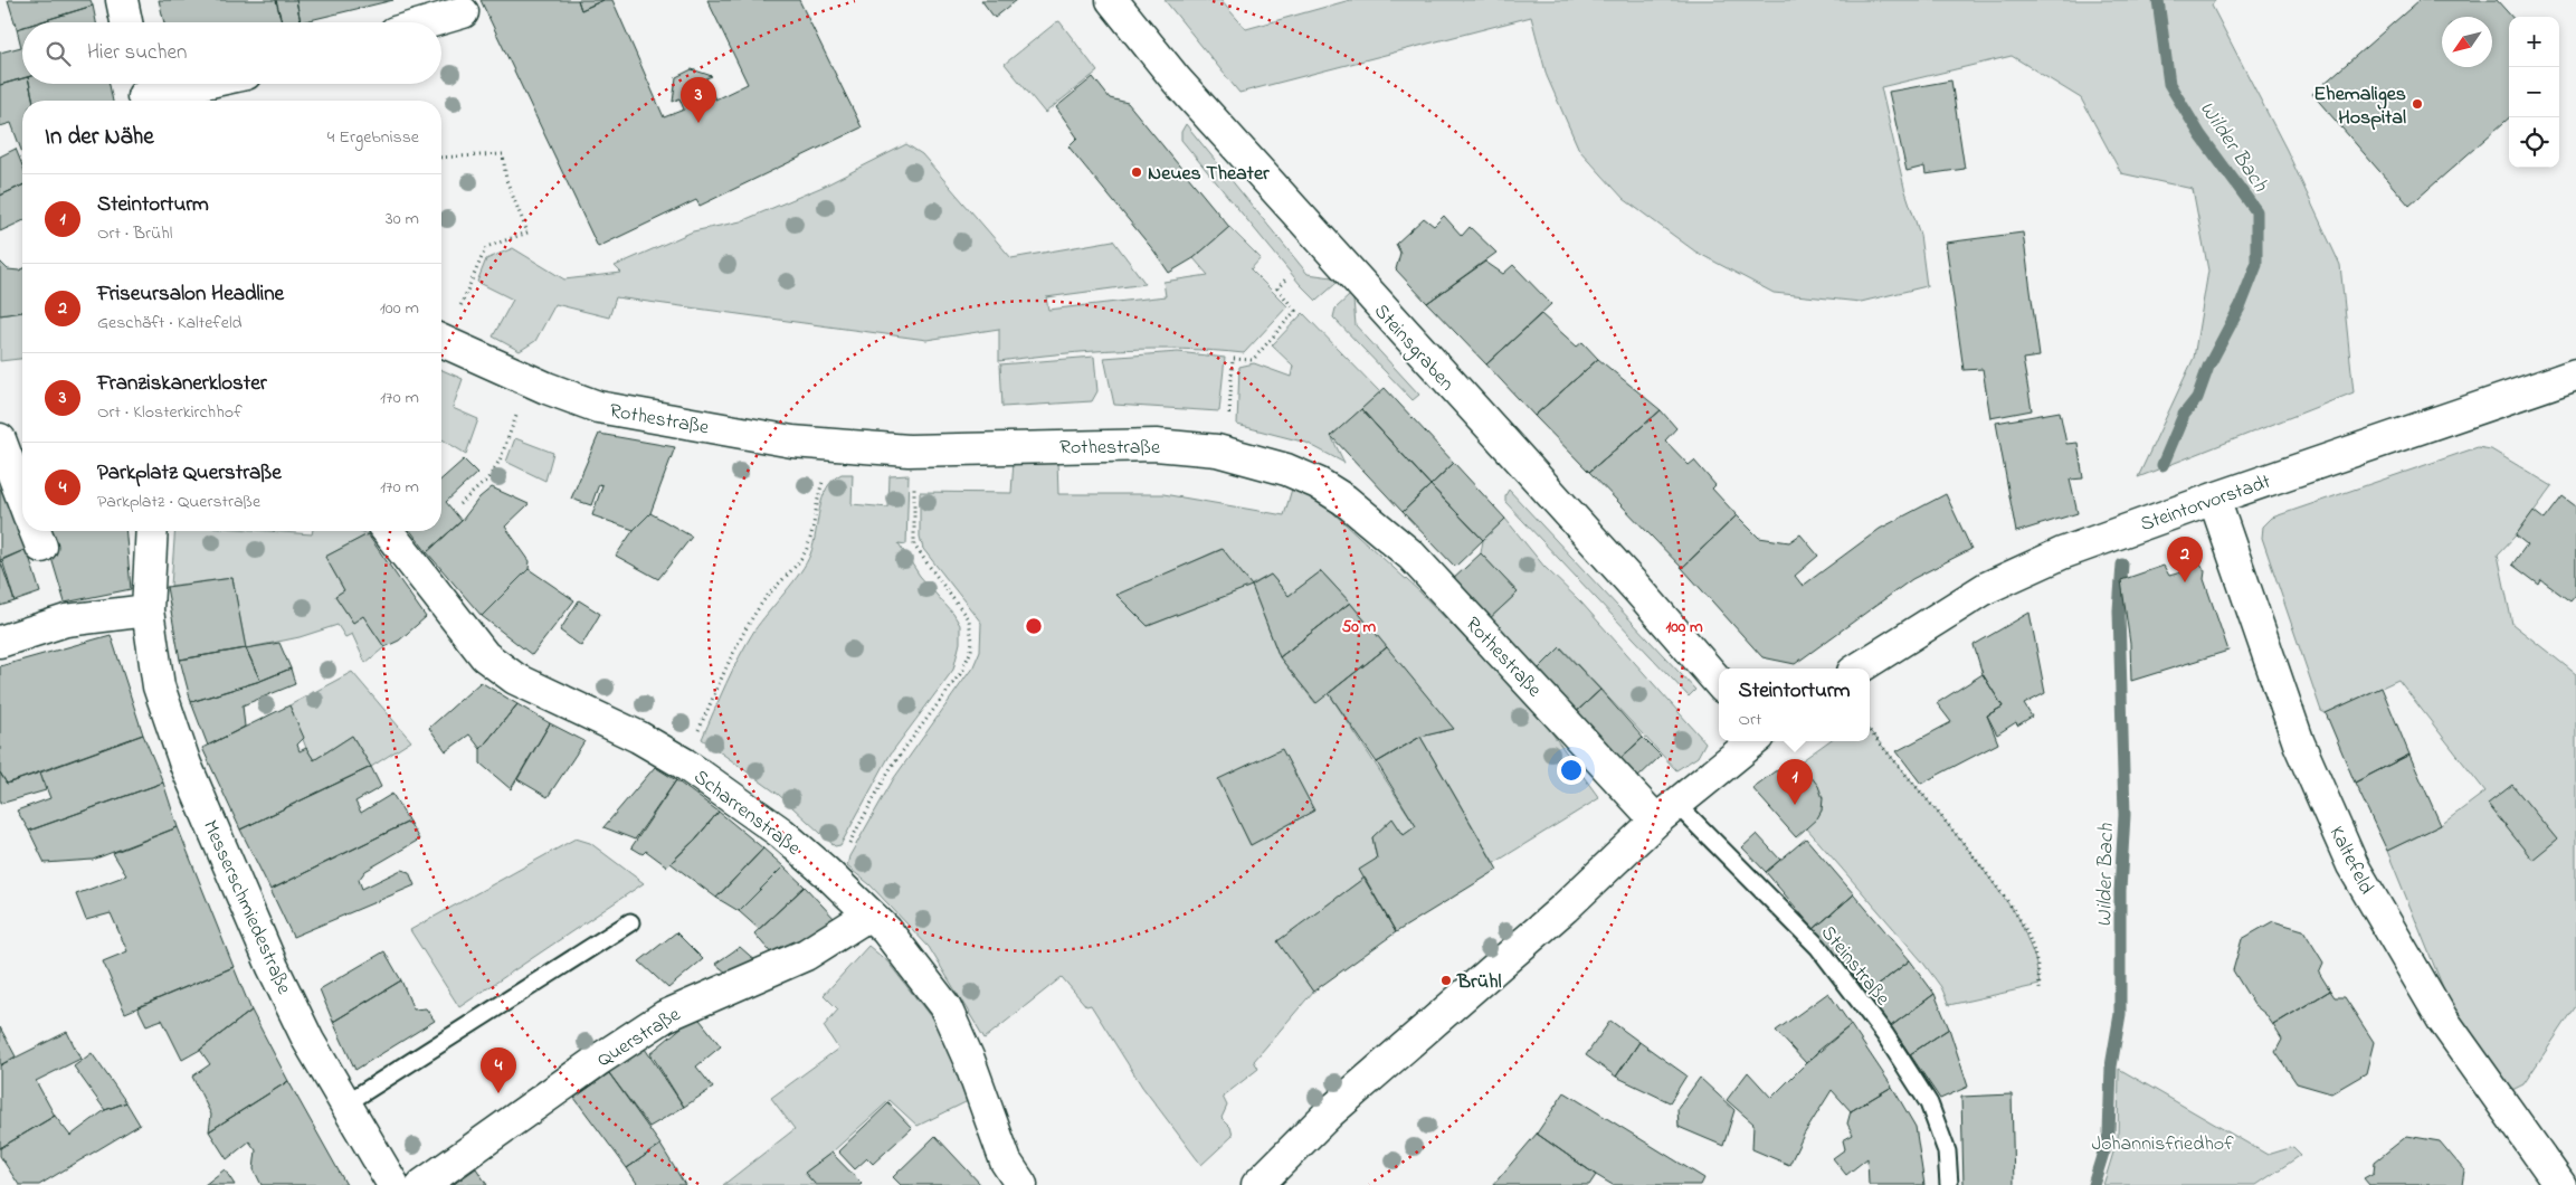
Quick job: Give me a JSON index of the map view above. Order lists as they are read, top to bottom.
{
  "streets": {
    "street": [
      "Steinsgraben",
      "Rothestraße",
      "Steintorvorstadt",
      "Scharrenstraße",
      "Kaltefeld",
      "Messerschmiedestraße",
      "Querstraße"
    ],
    "lane": ["Steinstraße"]
  },
  "crossings": [
    ["Rothestraße", "Steinstraße"],
    ["Steintorvorstadt", "Kaltefeld"],
    ["Scharrenstraße", "Querstraße"]
  ],
  "water": ["Wilder Bach"],
  "parks": ["Johannisfriedhof"],
  "places": ["Ehemaliges Hospital", "Neues Theater", "Brühl"],
  "north": "bottom left",
  "page": {
    "map_buttons": ["+", "−"],
    "search": "Hier suchen",
    "pins": [
      "3",
      "2",
      "1",
      "4"
    ],
    "heading": ["In der Nähe", "4 Ergebnisse"],
    "list": [
      {
        "mark": "1",
        "name": "Steintorturm",
        "note": "Ort · Brühl",
        "value": "30 m"
      },
      {
        "mark": "2",
        "name": "Friseursalon Headline",
        "note": "Geschäft · Kaltefeld",
        "value": "100 m"
      },
      {
        "mark": "3",
        "name": "Franziskanerkloster",
        "note": "Ort · Klosterkirchhof",
        "value": "170 m"
      },
      {
        "mark": "4",
        "name": "Parkplatz Querstraße",
        "note": "Parkplatz · Querstraße",
        "value": "170 m"
      }
    ],
    "popup": ["Steintorturm", "Ort"]
  },
  "rings": ["50 m", "100 m"]
}
